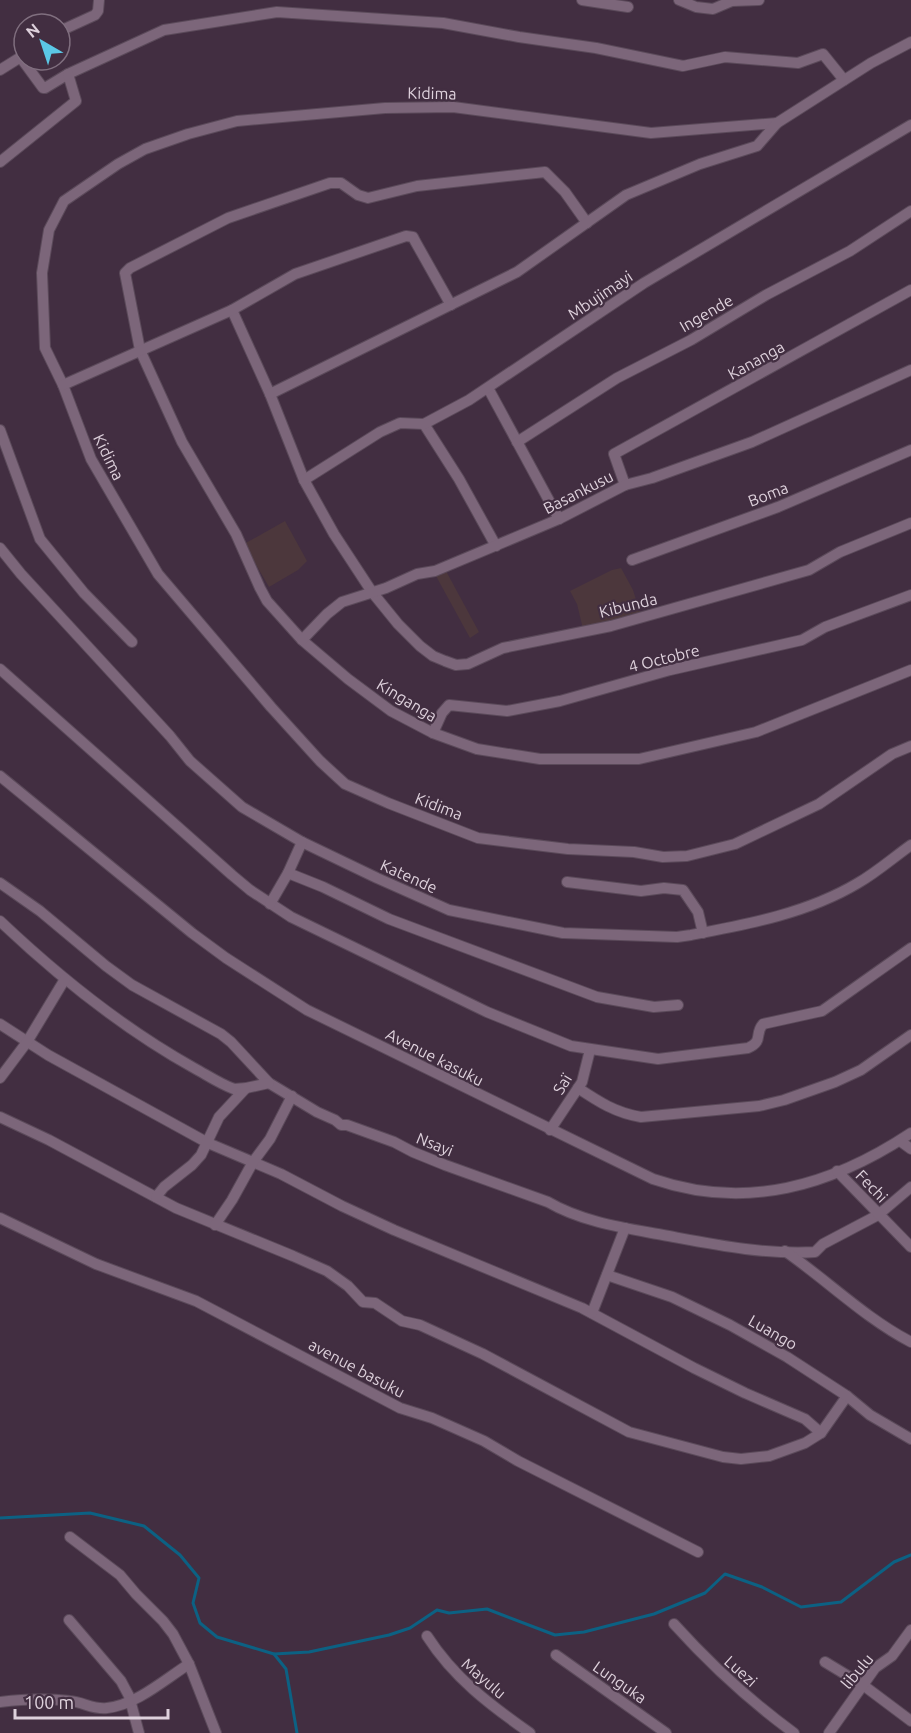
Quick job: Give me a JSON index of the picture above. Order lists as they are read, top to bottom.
{
  "streets": {
    "street": [
      "Kidima",
      "Mbujimayi",
      "Ingende",
      "Kananga",
      "Basankusu",
      "Boma",
      "Kibunda",
      "4 Octobre",
      "Kinganga",
      "Katende",
      "Avenue kasuku",
      "Saï",
      "Nsayi",
      "Fechi",
      "Luango",
      "avenue basuku",
      "Luezi",
      "libulu",
      "Mayulu",
      "Lunguka"
    ]
  },
  "crossings": [
    ["Mbujimayi", "Kibunda"],
    ["Kananga", "Basankusu"],
    ["Basankusu", "Kibunda"],
    ["Basankusu", "Kinganga"],
    ["4 Octobre", "Kinganga"],
    ["Avenue kasuku", "Saï"],
    ["Avenue kasuku", "Fechi"],
    ["Nsayi", "Fechi"]
  ],
  "scale_bar": "100 m",
  "north": "top left"
}
